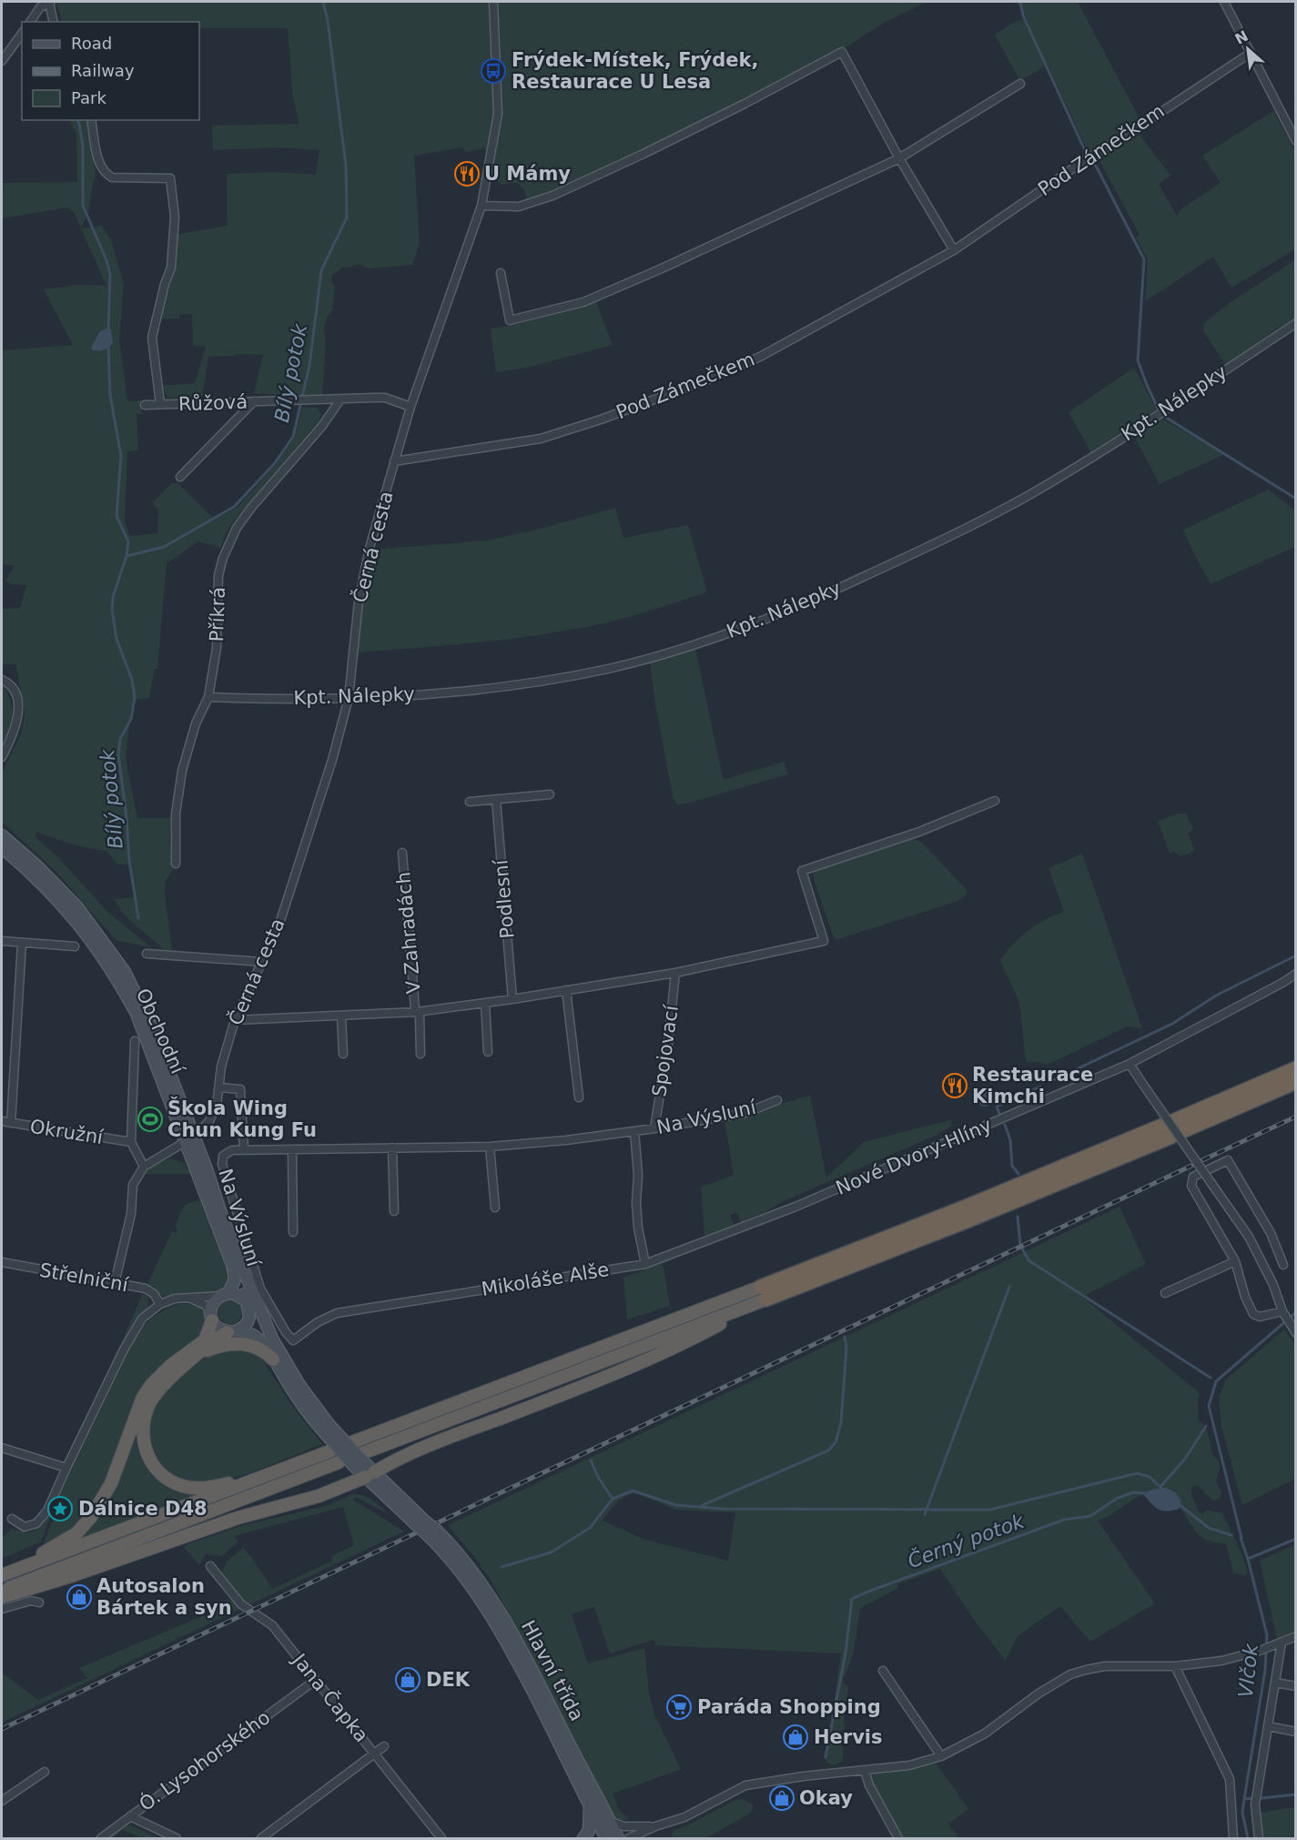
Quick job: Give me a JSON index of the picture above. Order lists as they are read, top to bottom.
{
  "streets": {
    "main road": ["Obchodní", "Hlavní třída"],
    "street": [
      "Pod Zámečkem",
      "Růžová",
      "Kpt. Nálepky",
      "Černá cesta",
      "Příkrá",
      "Podlesní",
      "V Zahradách",
      "Spojovací",
      "Na Výsluní",
      "Okružní",
      "Nové Dvory-Hlíny",
      "Střelniční",
      "Mikoláše Alše",
      "Jana Čapka",
      "Ó. Lysohorského"
    ]
  },
  "crossings": [
    ["Pod Zámečkem", "Černá cesta"],
    ["Růžová", "Černá cesta"],
    ["Růžová", "Příkrá"],
    ["Kpt. Nálepky", "Černá cesta"],
    ["Kpt. Nálepky", "Příkrá"],
    ["Černá cesta", "Obchodní"],
    ["Spojovací", "Na Výsluní"],
    ["Na Výsluní", "Mikoláše Alše"],
    ["Nové Dvory-Hlíny", "Mikoláše Alše"]
  ],
  "water": ["Bílý potok", "Černý potok", "Vlčok"],
  "places": {
    "bus stop": ["Frýdek-Místek, Frýdek, Restaurace U Lesa"],
    "restaurant": ["U Mámy", "Restaurace Kimchi"],
    "sports": ["Škola Wing Chun Kung Fu"],
    "place": ["Dálnice D48"],
    "shop": [
      "Autosalon Bártek a syn",
      "DEK",
      "Hervis",
      "Okay"
    ],
    "supermarket": ["Paráda Shopping"]
  },
  "legend": ["Road", "Railway", "Park"],
  "north": "top left"
}
